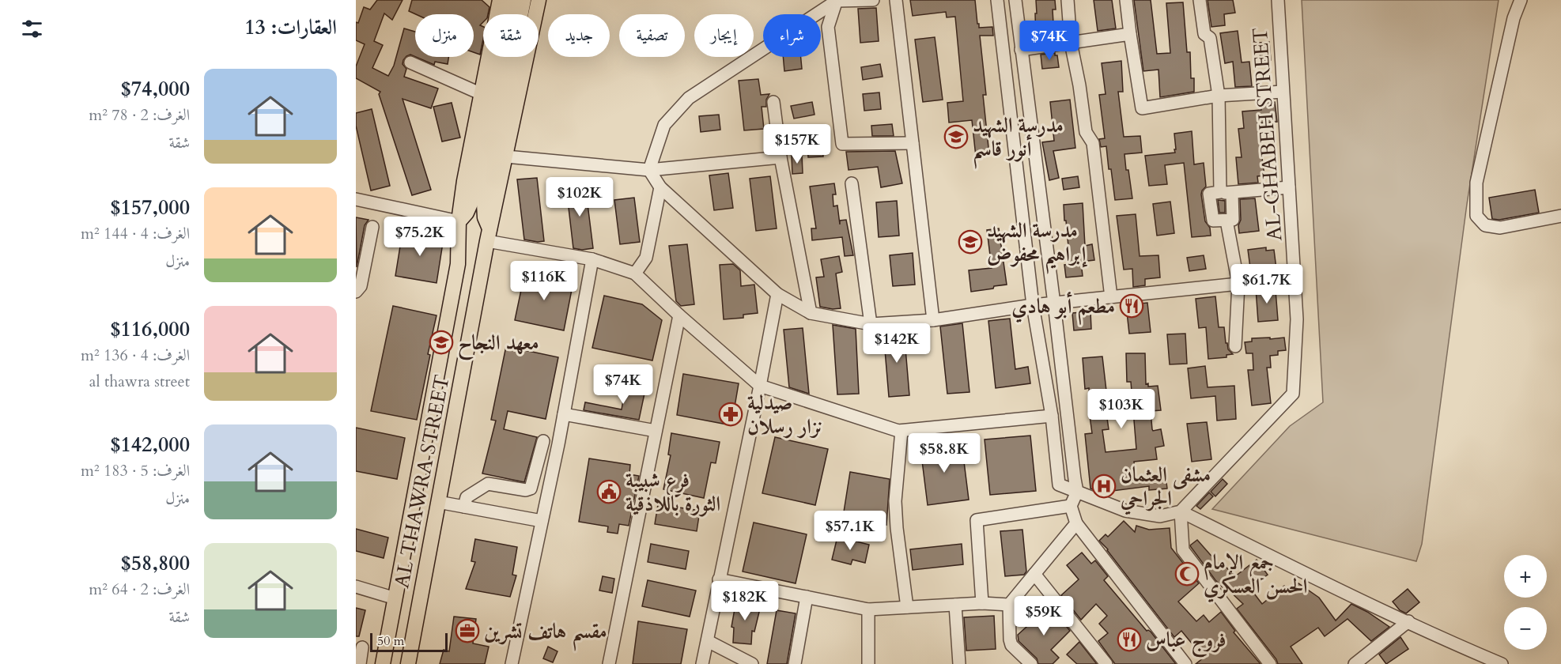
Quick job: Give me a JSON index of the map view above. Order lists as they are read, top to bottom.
{
  "streets": {
    "main road": ["AL THAWRA STREET"],
    "street": ["AL-GHABEH STREET"]
  },
  "places": {
    "school or university": ["مدرسة الشهيد أنور قاسم", "مدرسة الشهيد إبراهيم محفوض", "معهد النجاح"],
    "restaurant": ["مطعم أبو هادي", "فروج عباس"],
    "pharmacy": ["صيدلية نزار رسلان"],
    "hospital": ["مشفى العثمان الجراحي"],
    "public building": ["فرع شبيبة الثورة باللاذقية"],
    "mosque": ["جمع الإمام الحسن العسكري"],
    "office": ["مقسم هاتف تشرين"]
  },
  "scale_bar": "50 m",
  "page": {
    "heading": "العقارات: 13",
    "chip": [
      "شراء",
      "إيجار",
      "تصفية",
      "جديد",
      "شقة",
      "منزل"
    ],
    "price": [
      "$74K",
      "$157K",
      "$102K",
      "$75.2K",
      "$116K",
      "$61.7K",
      "$142K",
      "$74K",
      "$103K",
      "$58.8K",
      "$57.1K",
      "$182K",
      "$59K"
    ],
    "list": [
      {
        "name": "$74,000",
        "note": "الغرف: 2 · 78 m² · شقة"
      },
      {
        "name": "$157,000",
        "note": "الغرف: 4 · 144 m² · منزل"
      },
      {
        "name": "$116,000",
        "note": "الغرف: 4 · 136 m² · al thawra street"
      },
      {
        "name": "$142,000",
        "note": "الغرف: 5 · 183 m² · منزل"
      },
      {
        "name": "$58,800",
        "note": "الغرف: 2 · 64 m² · شقة"
      }
    ],
    "map_buttons": ["+", "−"],
    "scale": "50 m"
  }
}
